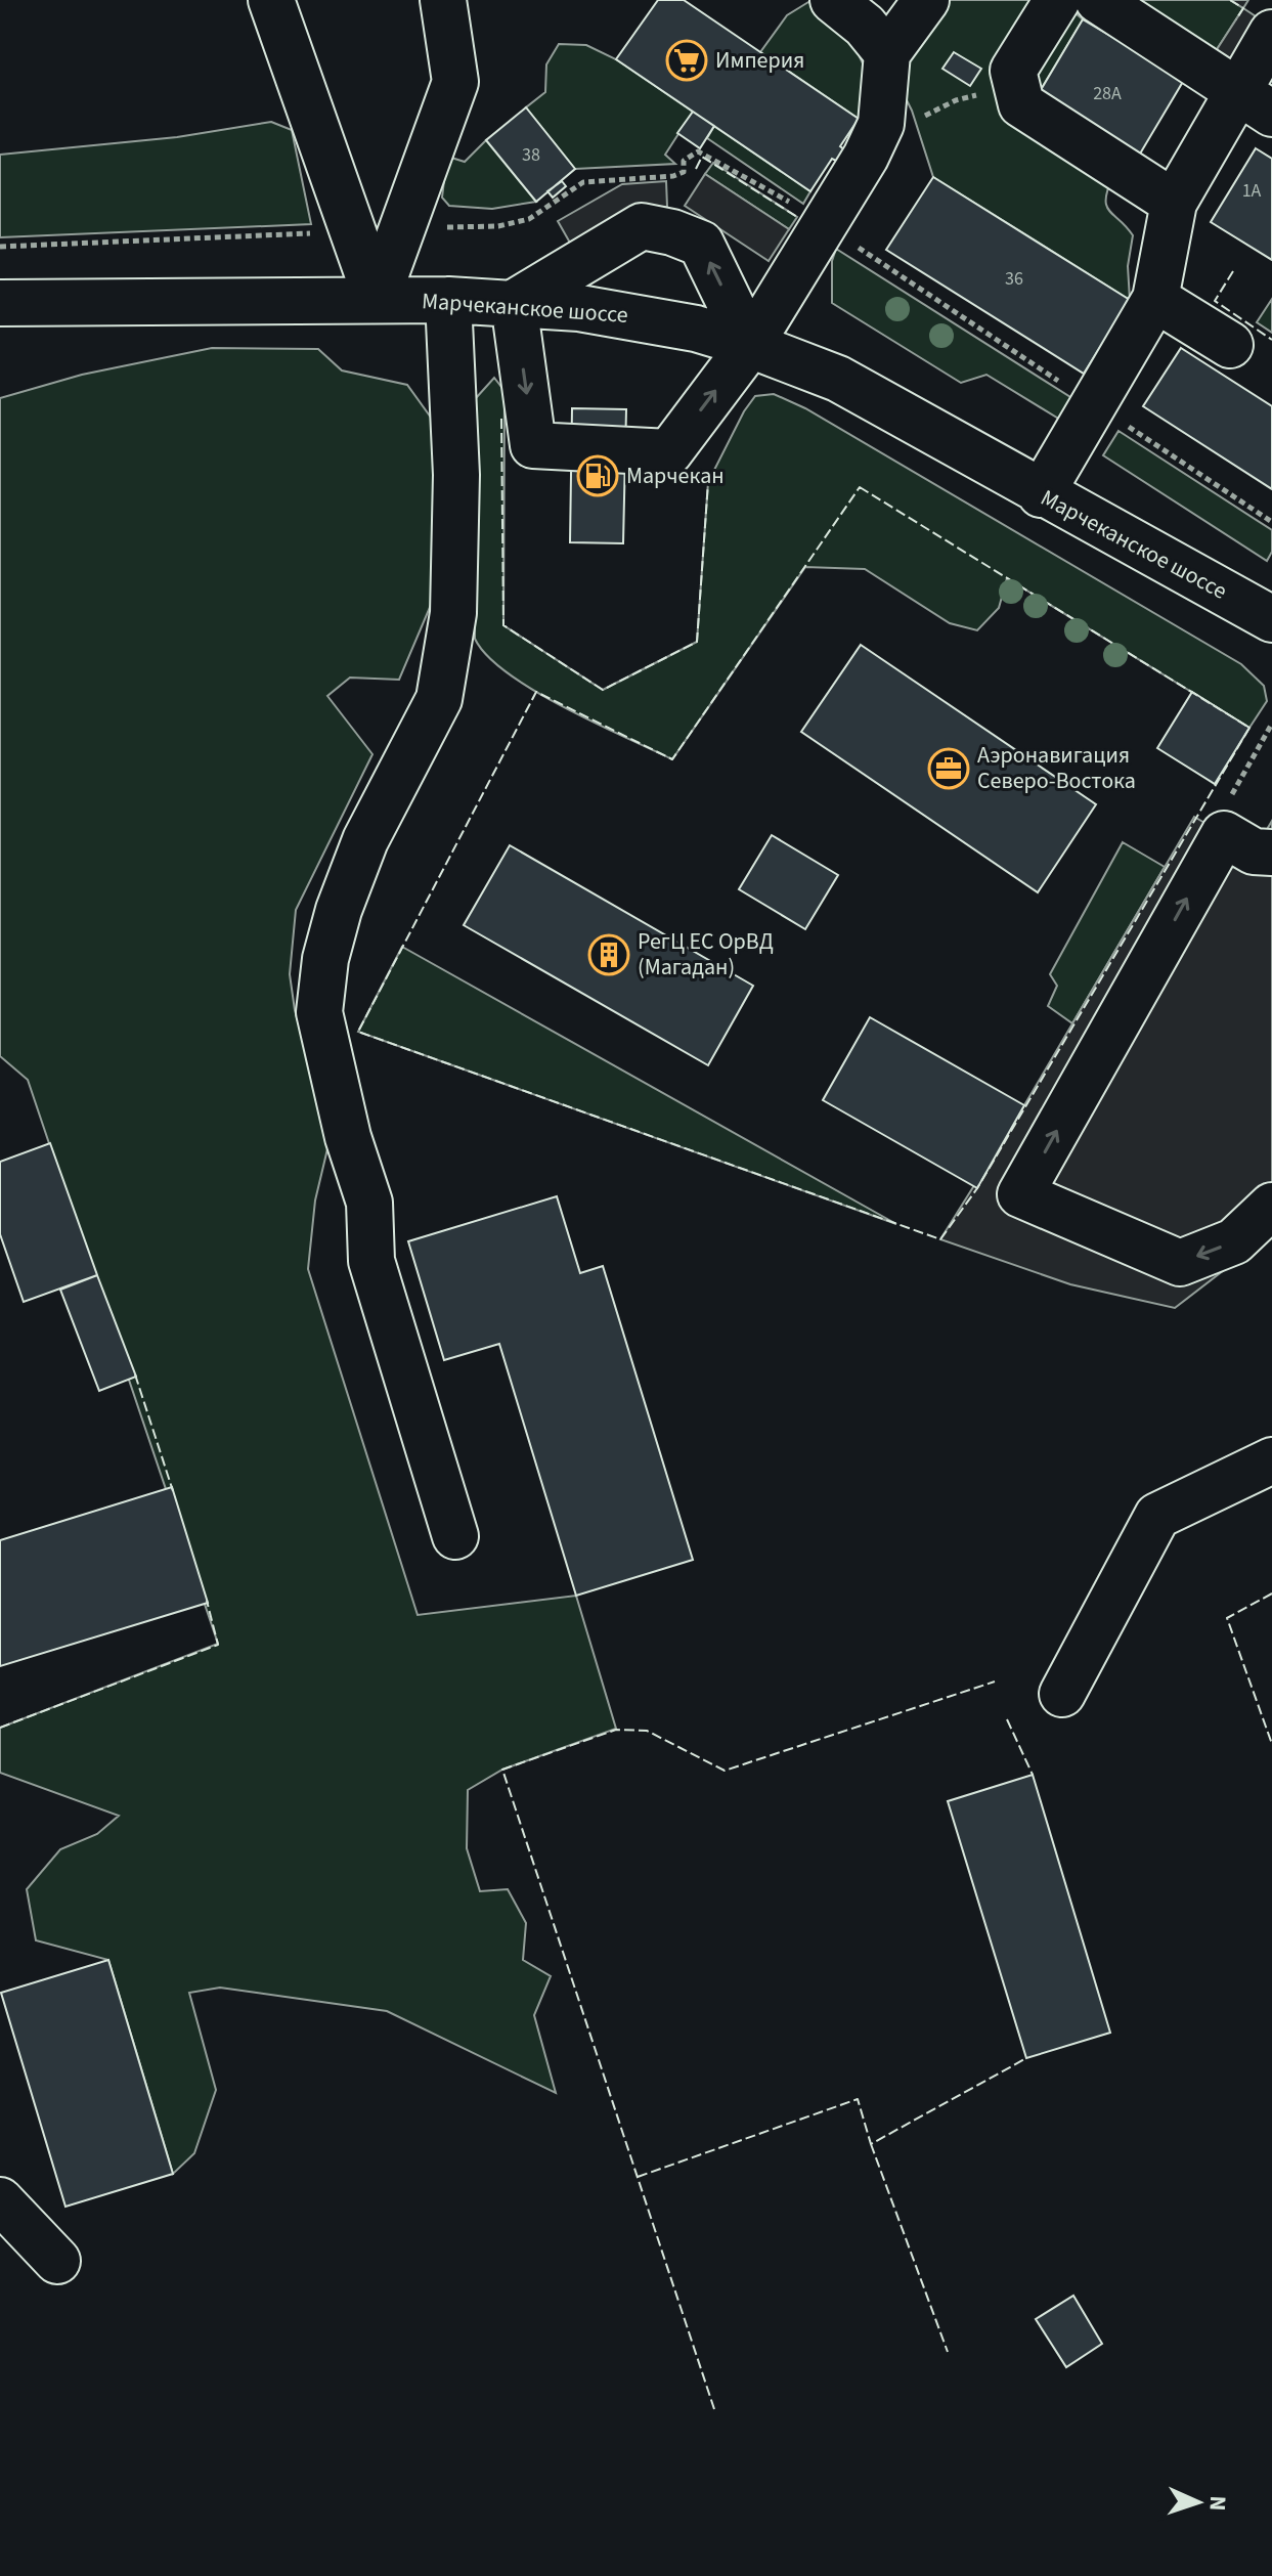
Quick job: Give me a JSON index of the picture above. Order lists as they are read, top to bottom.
{
  "streets": {
    "street": ["Марчеканское шоссе"]
  },
  "places": {
    "supermarket": ["Империя"],
    "fuel station": ["Марчекан"],
    "office": ["Аэронавигация Северо-Востока"],
    "building": ["РегЦ ЕС ОрВД (Магадан)"]
  },
  "house_numbers": [
    "28А",
    "38",
    "1А",
    "36"
  ],
  "north": "right"
}
